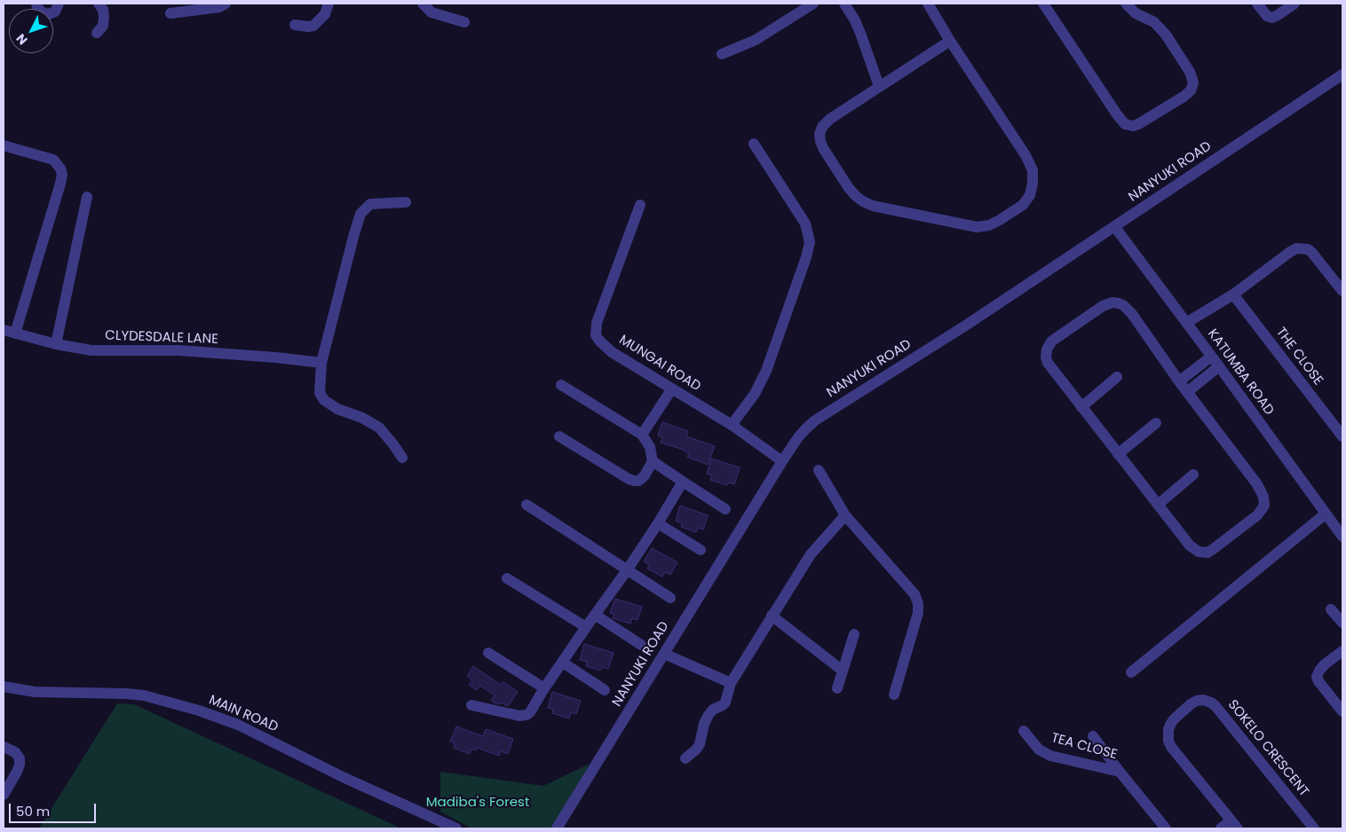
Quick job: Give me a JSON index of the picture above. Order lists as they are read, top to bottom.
{
  "streets": {
    "street": [
      "NANYUKI ROAD",
      "CLYDESDALE LANE",
      "THE CLOSE",
      "MUNGAI ROAD",
      "KATUMBA ROAD",
      "MAIN ROAD",
      "TEA CLOSE",
      "SOKELO CRESCENT"
    ]
  },
  "crossings": [
    ["NANYUKI ROAD", "MUNGAI ROAD"],
    ["NANYUKI ROAD", "KATUMBA ROAD"]
  ],
  "parks": ["Madiba's Forest"],
  "scale_bar": "50 m",
  "north": "bottom left"
}
